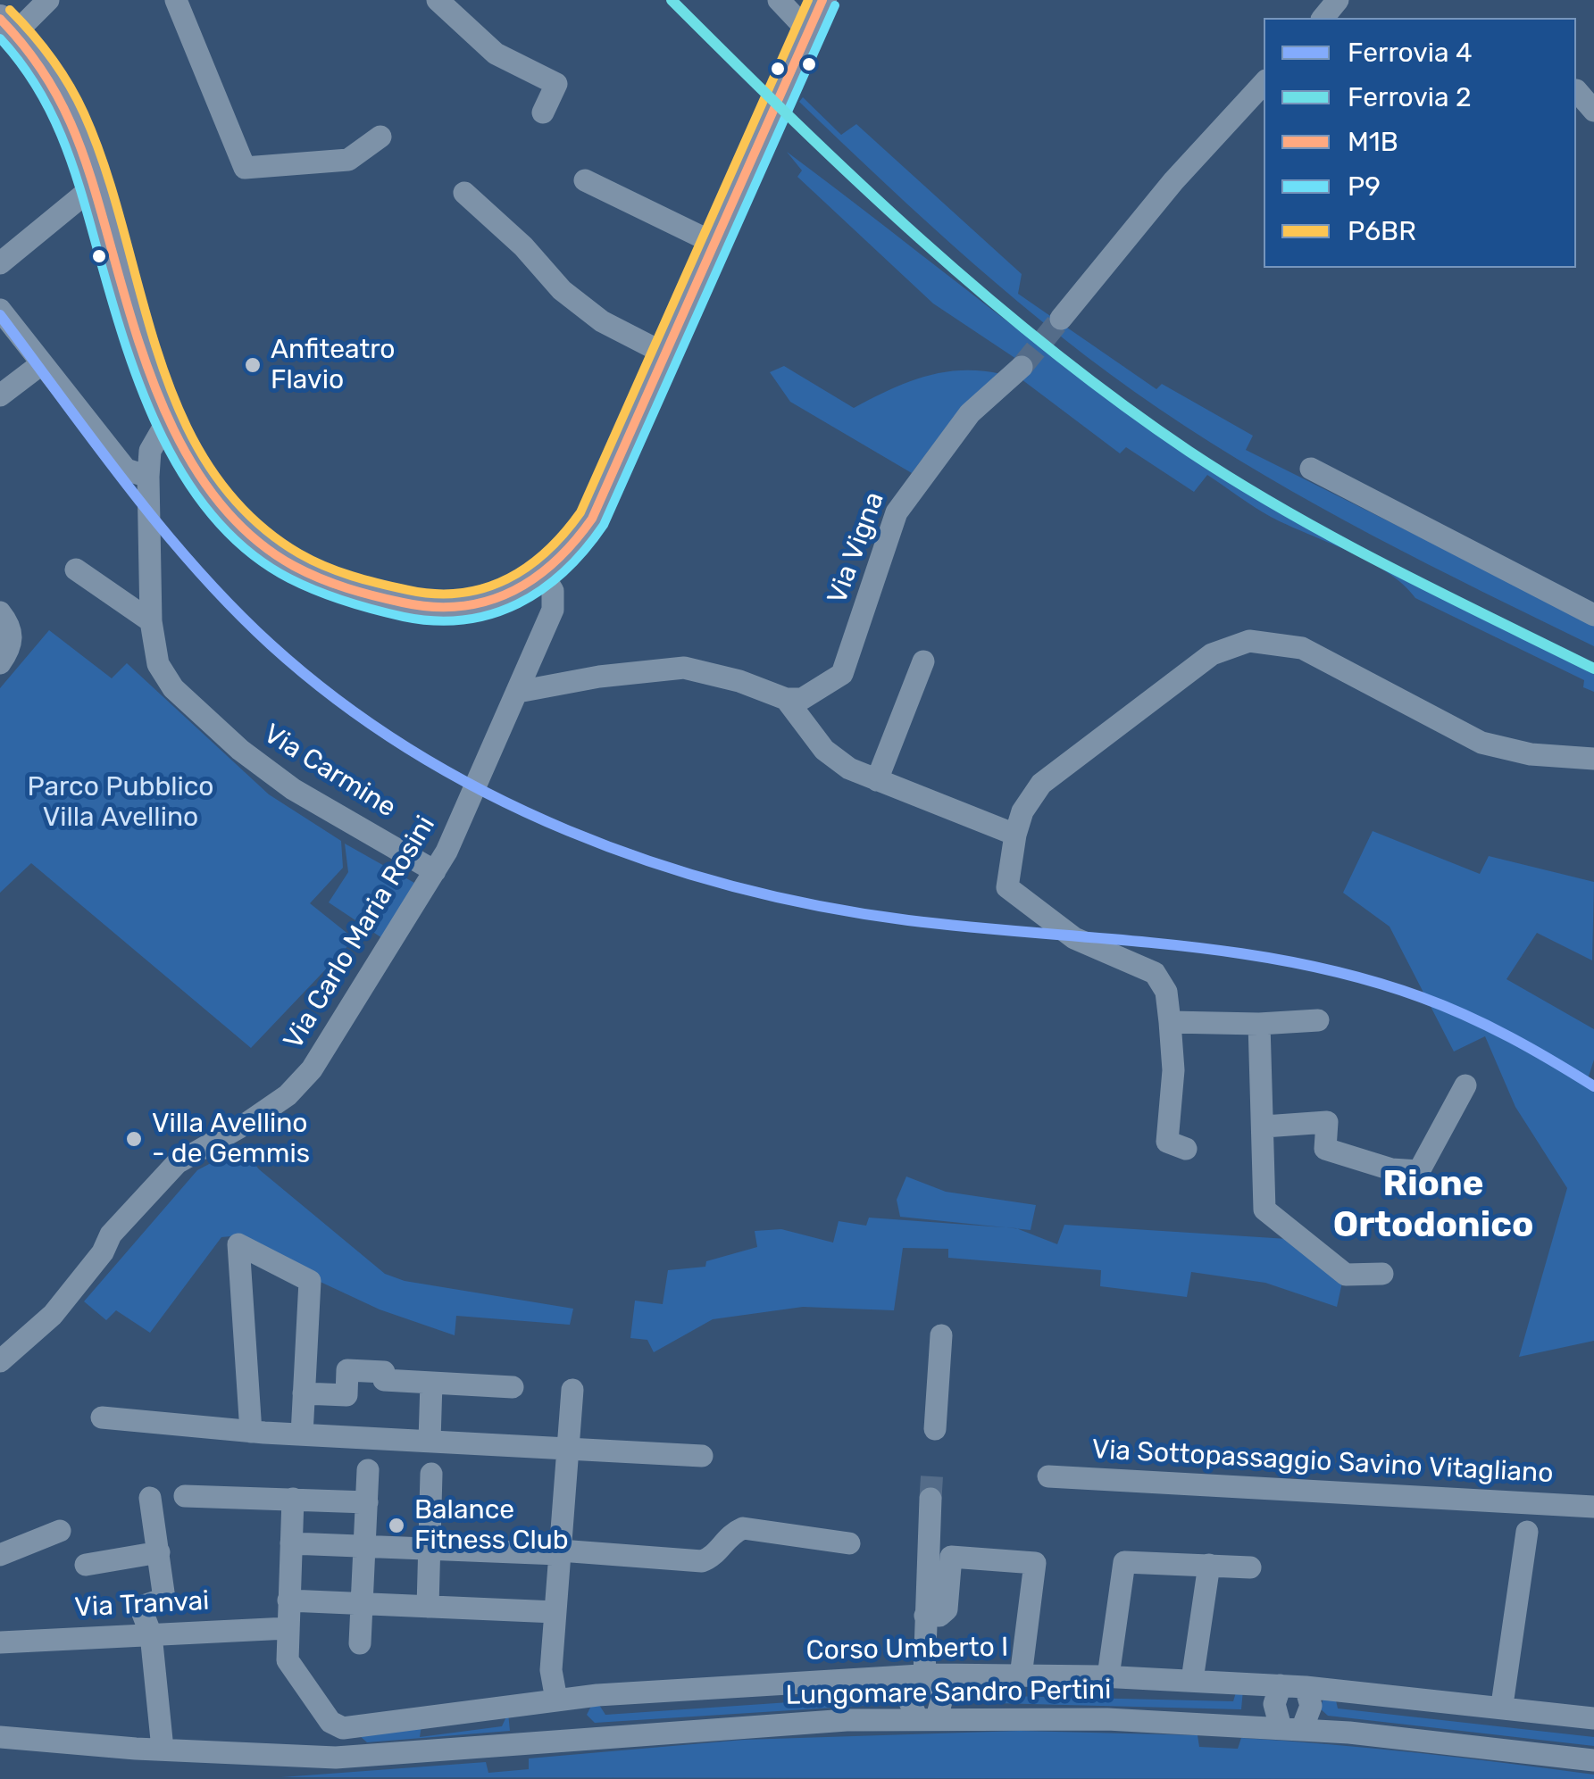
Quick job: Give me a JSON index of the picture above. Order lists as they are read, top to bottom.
{
  "streets": {
    "street": [
      "Via Vigna",
      "Via Carmine",
      "Via Carlo Maria Rosini",
      "Via Sottopassaggio Savino Vitagliano",
      "Via Tranvai",
      "Corso Umberto I",
      "Lungomare Sandro Pertini"
    ]
  },
  "crossings": [
    ["Via Carmine", "Via Carlo Maria Rosini"],
    ["Via Tranvai", "Corso Umberto I"],
    ["Corso Umberto I", "Lungomare Sandro Pertini"]
  ],
  "districts": ["Rione Ortodonico"],
  "parks": ["Parco Pubblico Villa Avellino"],
  "places": ["Anfiteatro Flavio", "Villa Avellino - de Gemmis", "Balance Fitness Club"],
  "lines": [
    "rail line 2",
    "transit line M1B",
    "transit line P6BR",
    "transit line P9",
    "rail line 4"
  ],
  "legend": [
    "Ferrovia 4",
    "Ferrovia 2",
    "M1B",
    "P9",
    "P6BR"
  ]
}
